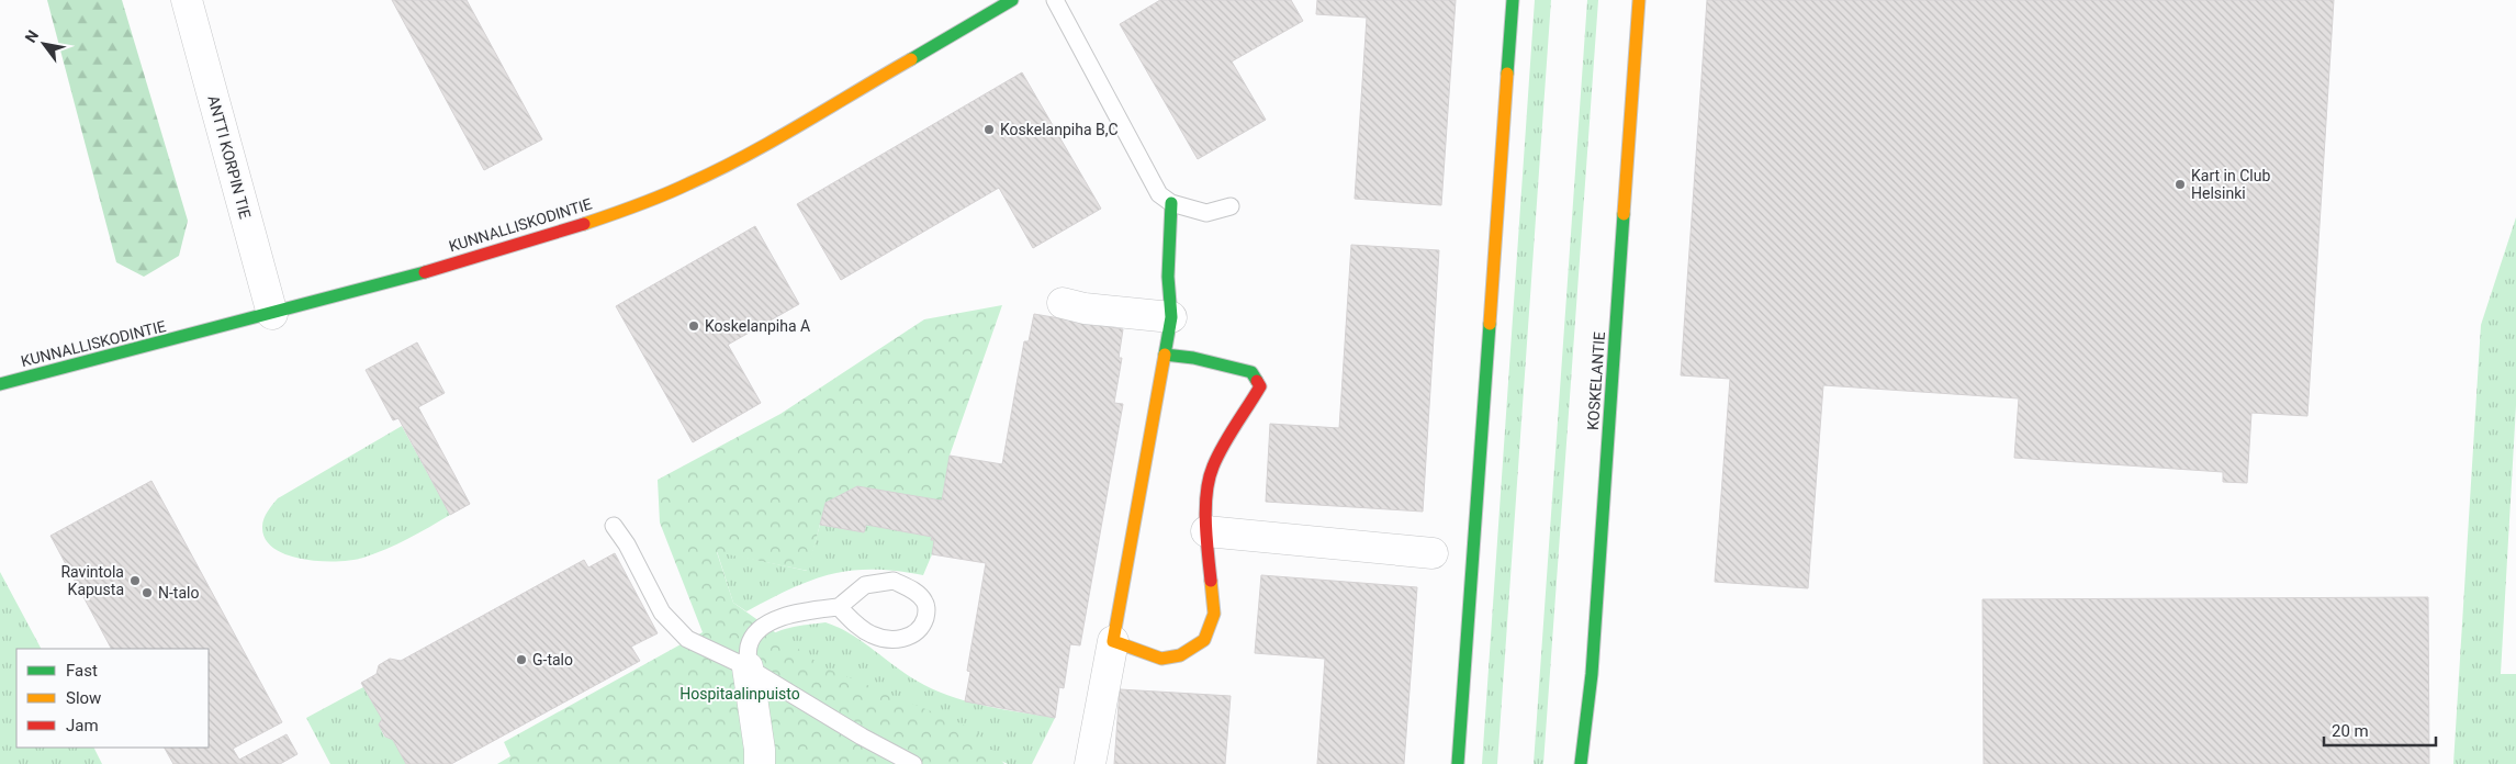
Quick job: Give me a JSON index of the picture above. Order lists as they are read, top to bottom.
{
  "streets": {
    "street": ["ANTTI KORPIN TIE", "KUNNALLISKODINTIE", "KOSKELANTIE"]
  },
  "crossings": [
    ["ANTTI KORPIN TIE", "KUNNALLISKODINTIE"]
  ],
  "parks": ["Hospitaalinpuisto"],
  "places": [
    "Koskelanpiha B,C",
    "Kart in Club Helsinki",
    "Koskelanpiha A",
    "Ravintola Kapusta",
    "N-talo",
    "G-talo"
  ],
  "legend": ["Fast", "Slow", "Jam"],
  "scale_bar": "20 m",
  "north": "top left"
}
